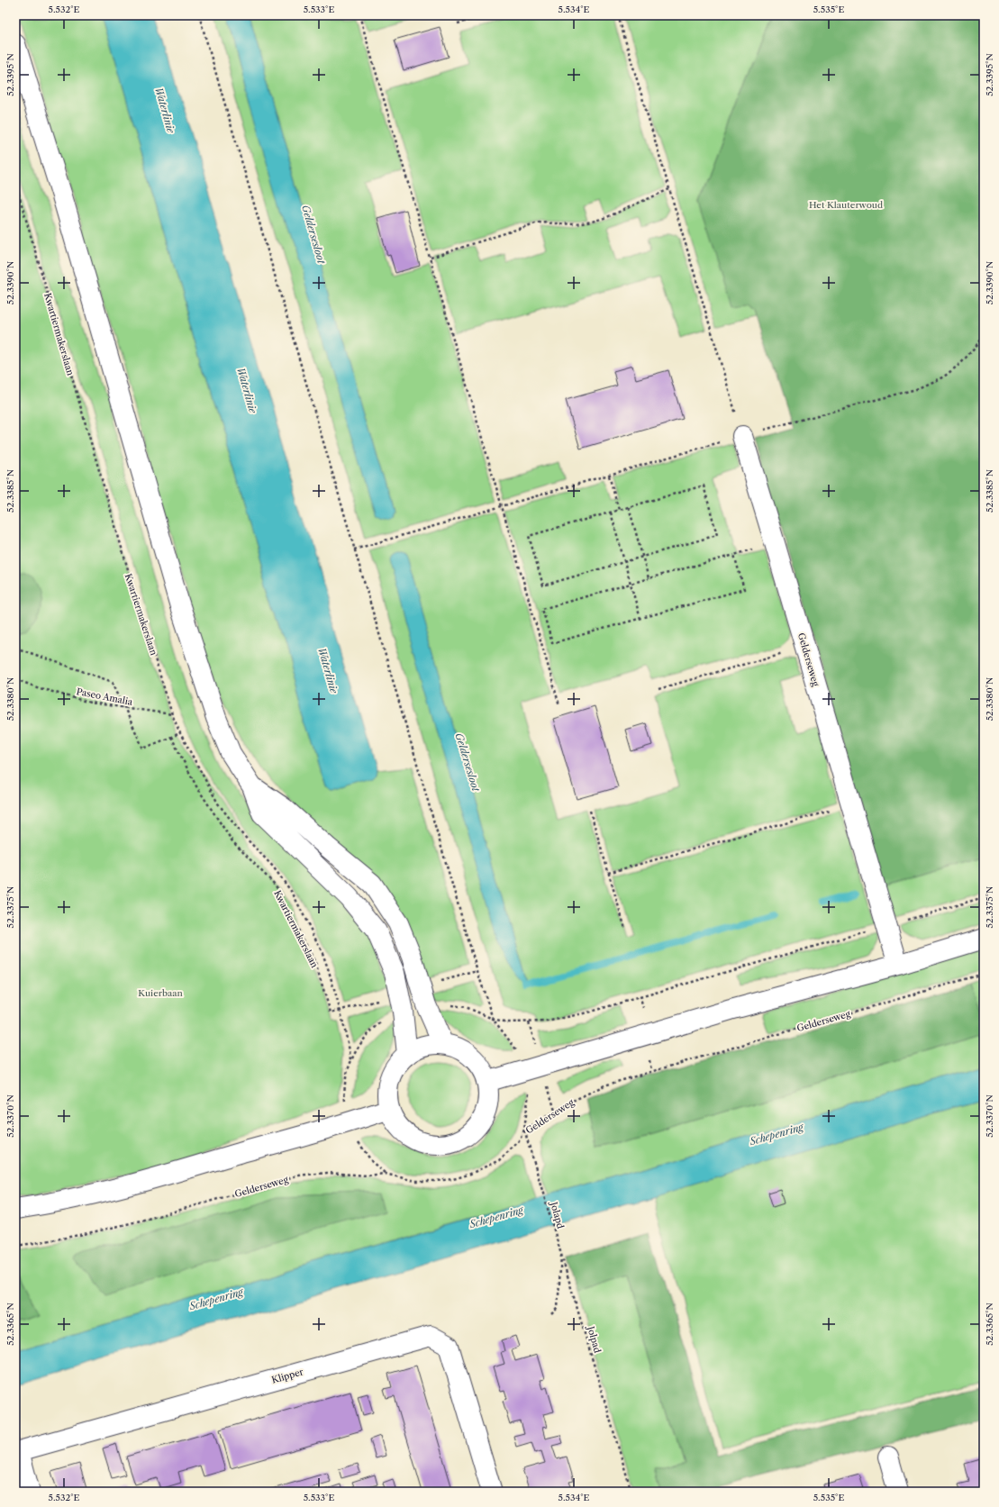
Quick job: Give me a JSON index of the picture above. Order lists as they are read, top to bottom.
{
  "streets": {
    "street": ["Gelderseweg", "Klipper"],
    "path": [
      "Kwartiermakerslaan",
      "Paseo Amalia",
      "Jolapd",
      "Jolpad"
    ]
  },
  "crossings": [
    ["Kwartiermakerslaan", "Paseo Amalia"],
    ["Gelderseweg", "Jolapd"],
    ["Jolapd", "Jolpad"]
  ],
  "water": ["Waterlinie", "Geldersesloot", "Schepenring"],
  "parks": ["Het Klauterwoud", "Kuierbaan"],
  "coordinates": [
    "5.532°E",
    "5.533°E",
    "5.534°E",
    "5.535°E",
    "52.3395°N",
    "52.3390°N",
    "52.3385°N",
    "52.3380°N",
    "52.3375°N",
    "52.3370°N",
    "52.3365°N"
  ]
}
